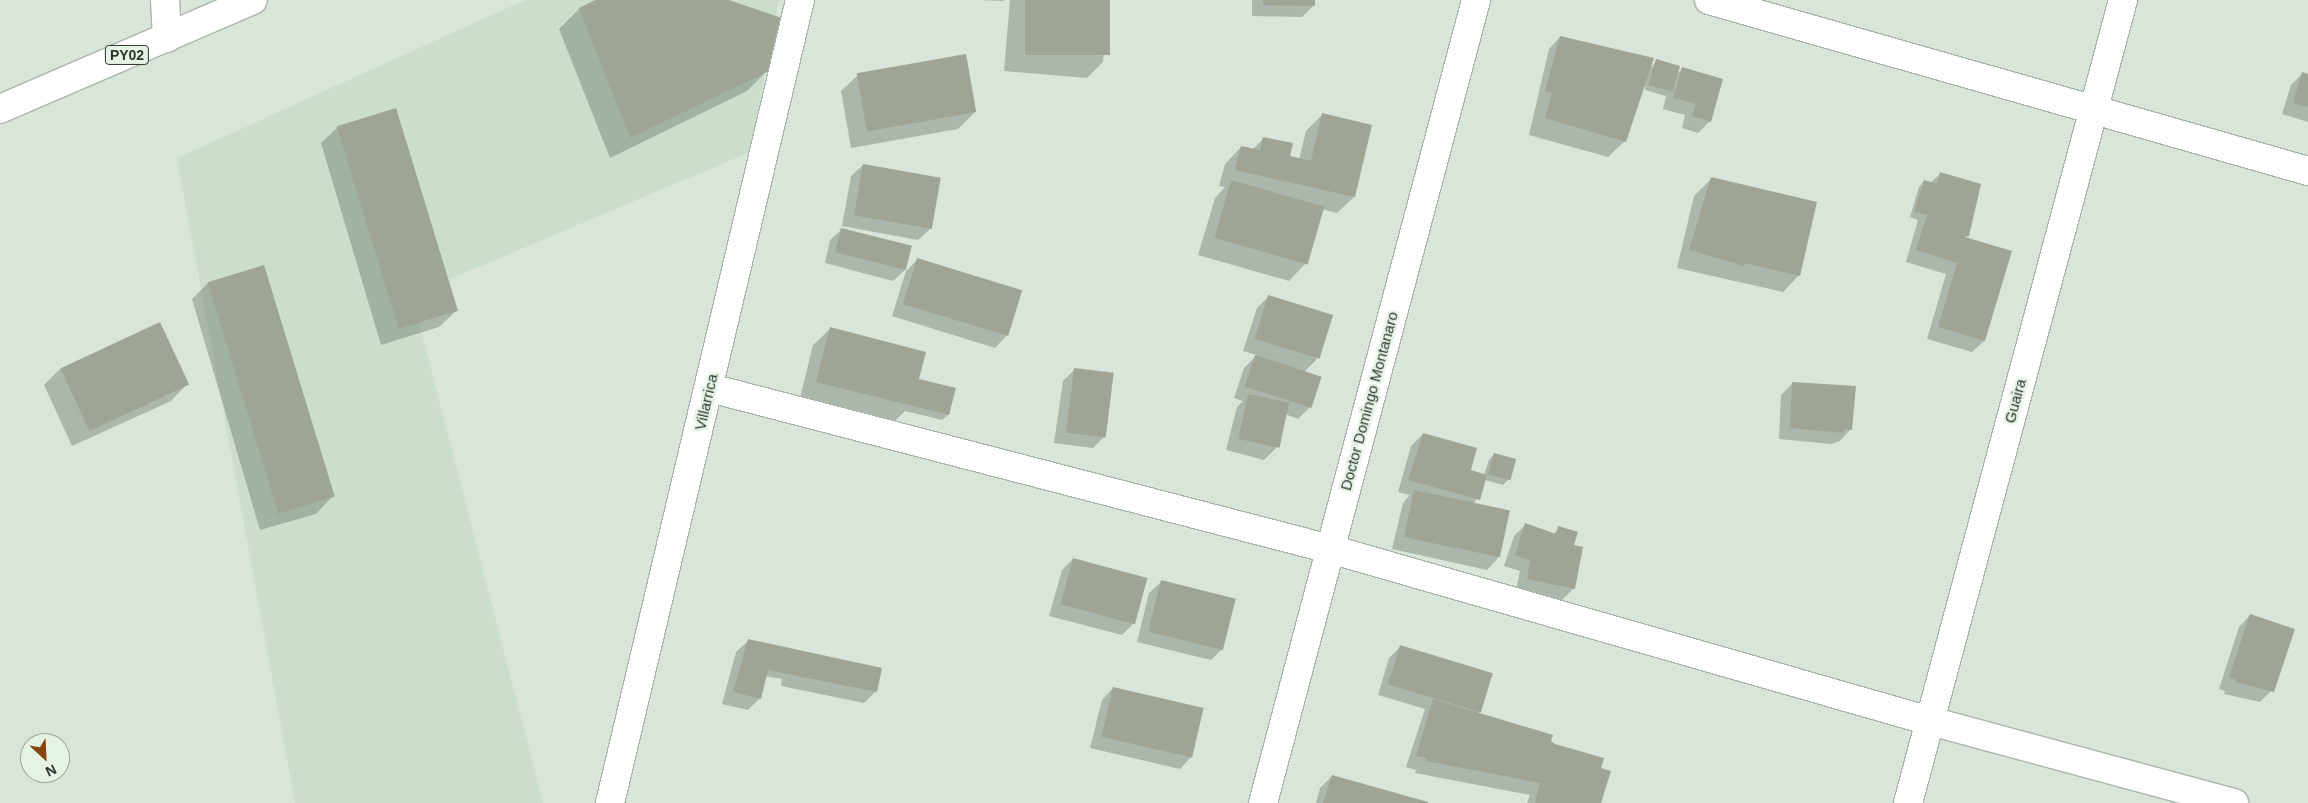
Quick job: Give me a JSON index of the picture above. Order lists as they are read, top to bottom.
{
  "streets": {
    "street": [
      "PY02",
      "Doctor Domingo Montanaro",
      "Guaira",
      "Villarrica"
    ]
  },
  "north": "bottom right"
}
